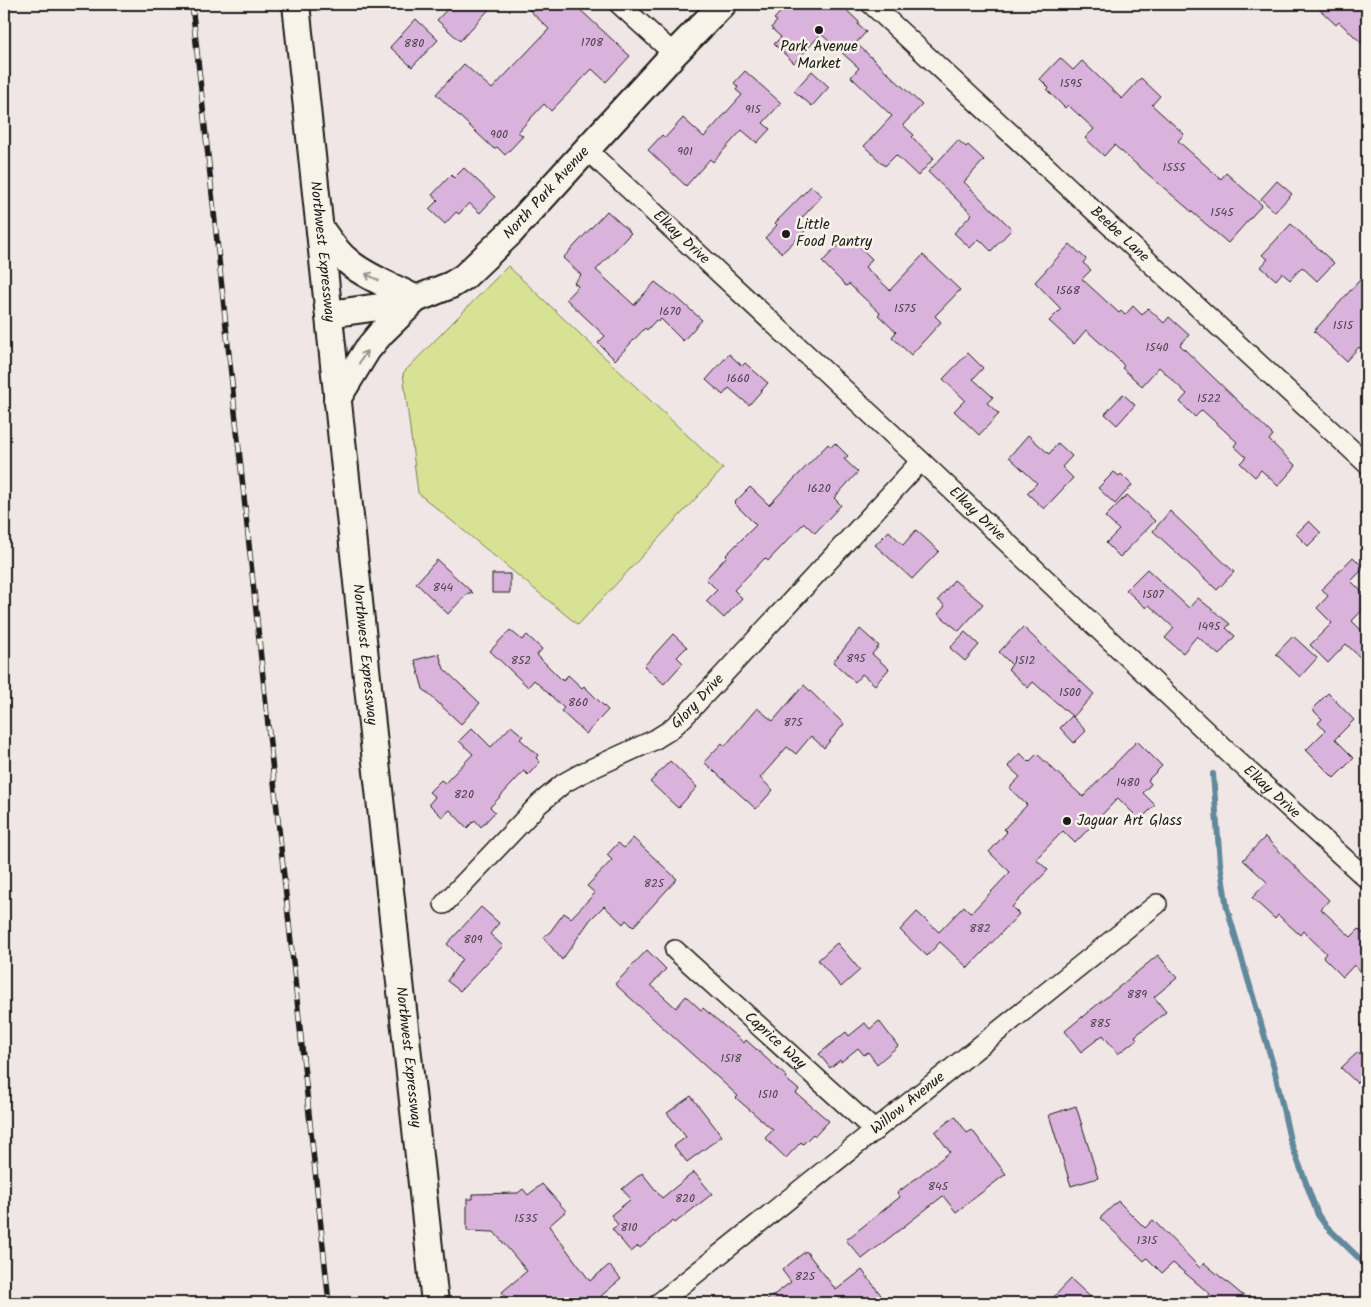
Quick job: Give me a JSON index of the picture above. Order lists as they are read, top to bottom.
{
  "streets": {
    "main road": ["North Park Avenue", "Northwest Expressway"],
    "street": [
      "Beebe Lane",
      "Elkay Drive",
      "Glory Drive",
      "Caprice Way",
      "Willow Avenue"
    ]
  },
  "crossings": [
    ["North Park Avenue", "Elkay Drive"],
    ["North Park Avenue", "Northwest Expressway"],
    ["Elkay Drive", "Glory Drive"],
    ["Caprice Way", "Willow Avenue"]
  ],
  "places": ["Park Avenue Market", "Little Food Pantry", "Jaguar Art Glass"],
  "house_numbers": [
    "1708",
    "880",
    "1595",
    "915",
    "900",
    "901",
    "1555",
    "1545",
    "1568",
    "1575",
    "1670",
    "1515",
    "1540",
    "1660",
    "1522",
    "1620",
    "844",
    "1507",
    "1495",
    "895",
    "852",
    "1512",
    "1500",
    "860",
    "875",
    "1480",
    "820",
    "825",
    "882",
    "809",
    "889",
    "885",
    "1518",
    "1510",
    "845",
    "820",
    "1535",
    "810",
    "1315",
    "825"
  ]
}
